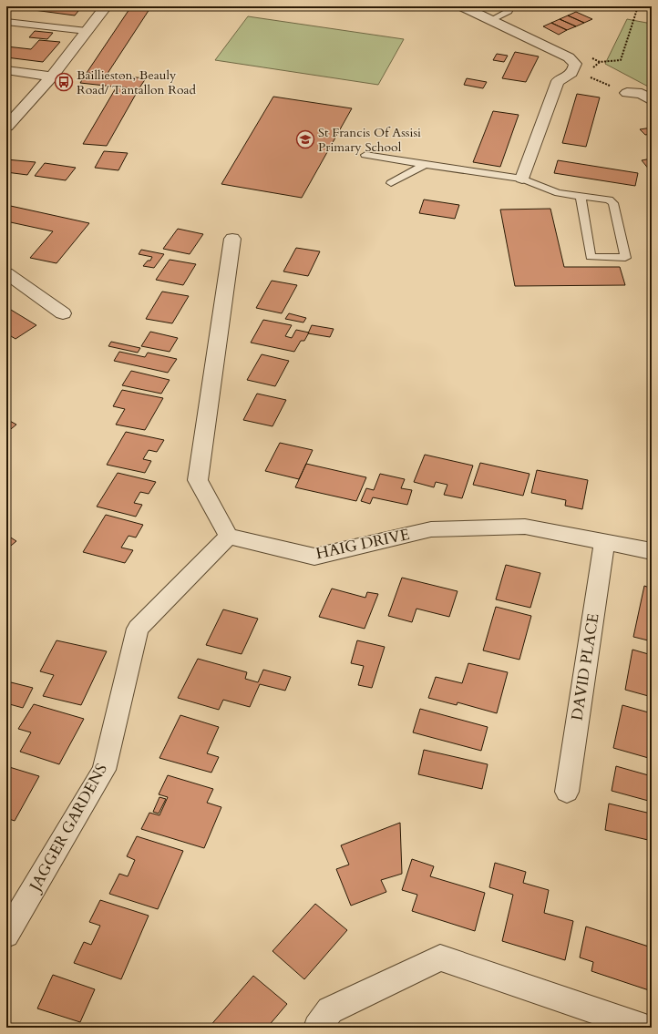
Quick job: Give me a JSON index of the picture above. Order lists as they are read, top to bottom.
{
  "streets": {
    "street": ["HAIG DRIVE", "DAVID PLACE", "JAGGER GARDENS"]
  },
  "crossings": [
    ["HAIG DRIVE", "DAVID PLACE"],
    ["HAIG DRIVE", "JAGGER GARDENS"]
  ],
  "places": {
    "bus stop": ["Baillieston, Beauly Road/ Tantallon Road"],
    "school or university": ["St Francis Of Assisi Primary School"]
  }
}
